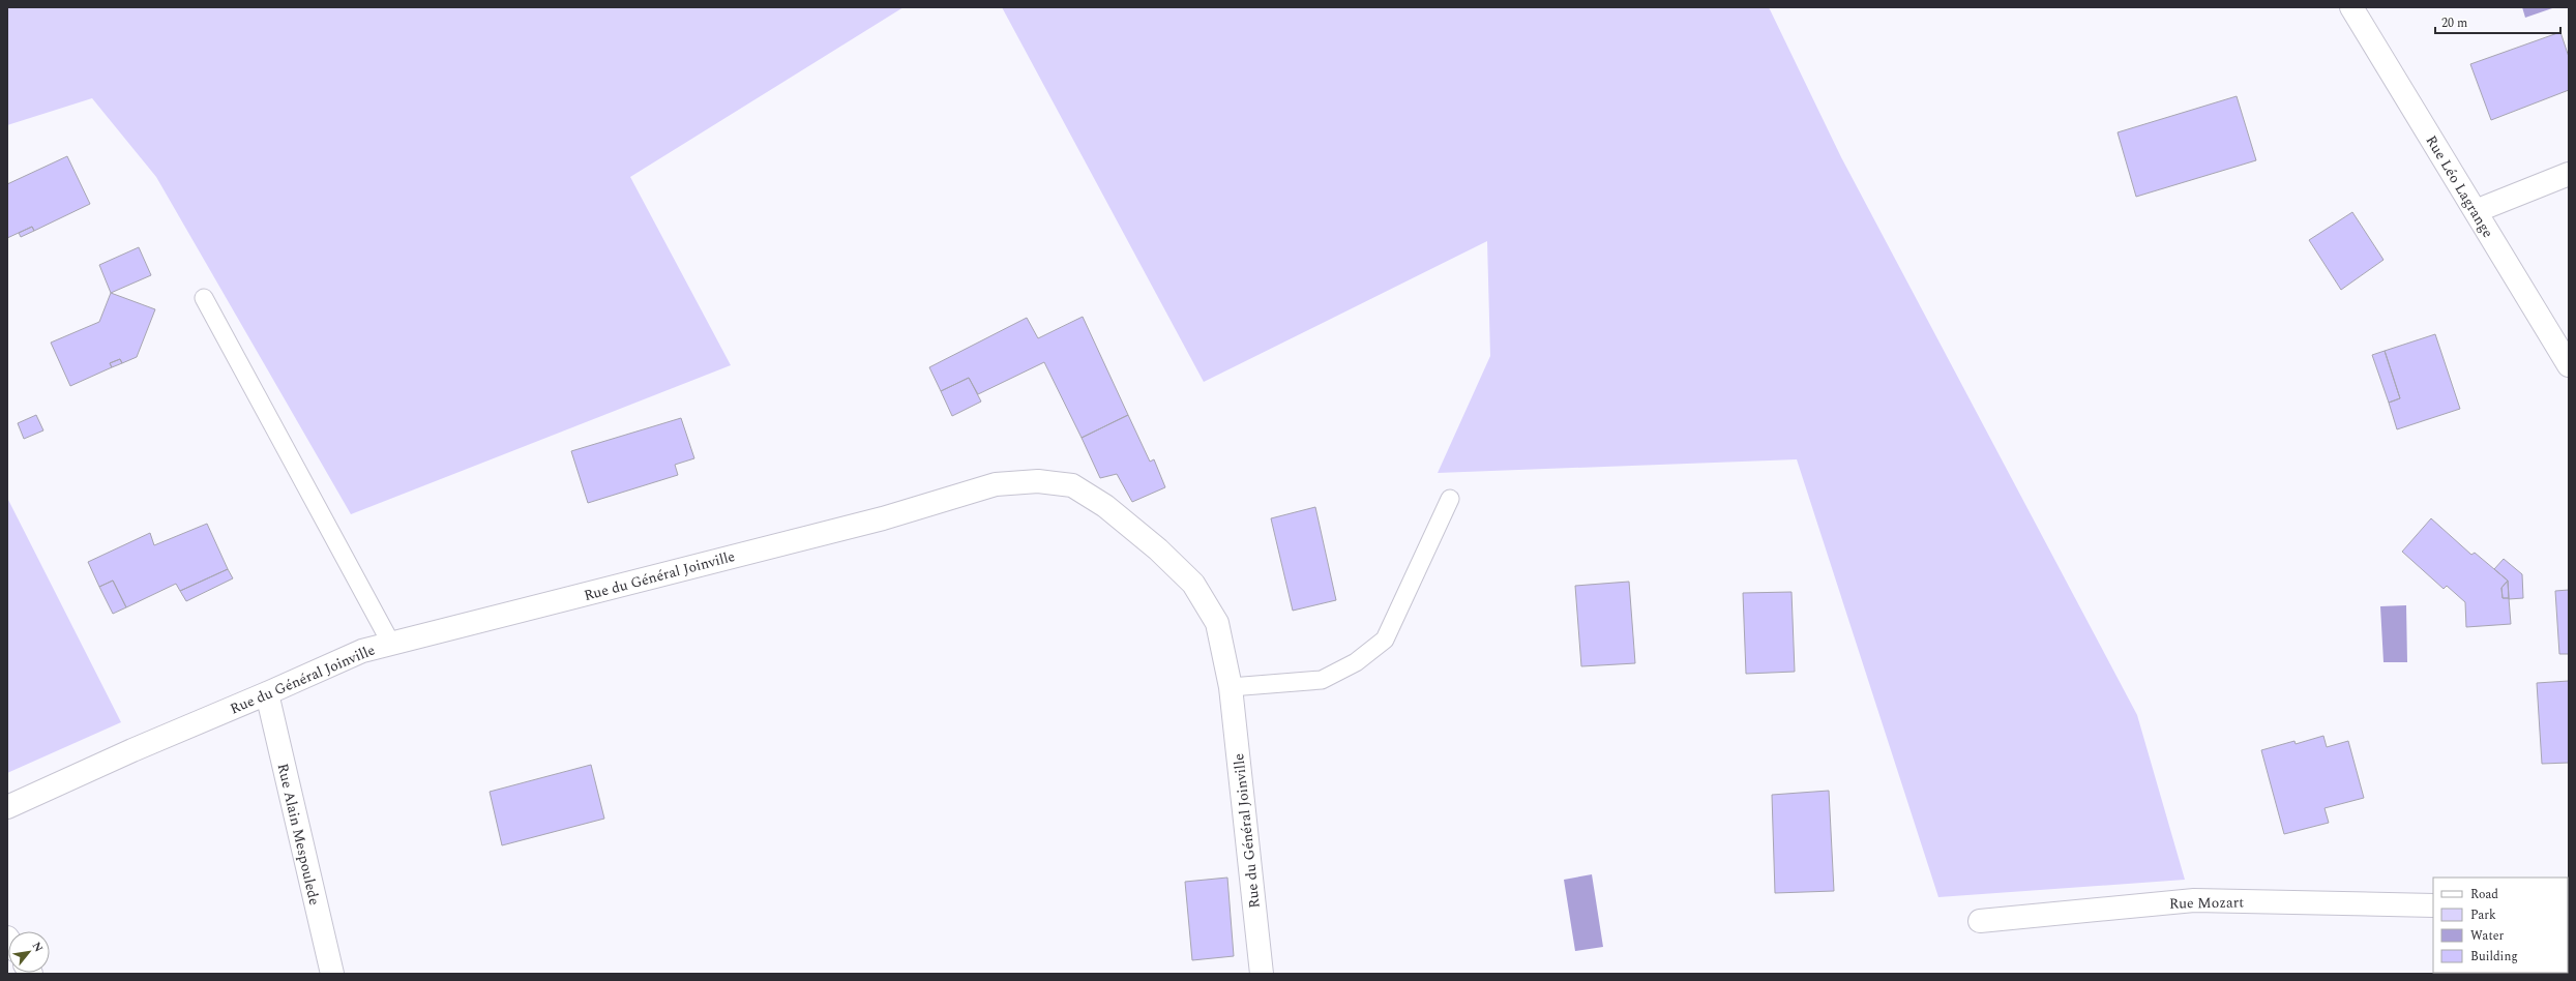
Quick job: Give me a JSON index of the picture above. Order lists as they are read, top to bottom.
{
  "streets": {
    "street": [
      "Rue Léo Lagrange",
      "Rue du Général Joinville",
      "Rue Alain Mespoulede",
      "Rue Mozart"
    ]
  },
  "crossings": [
    ["Rue du Général Joinville", "Rue Alain Mespoulede"]
  ],
  "legend": [
    "Road",
    "Park",
    "Water",
    "Building"
  ],
  "scale_bar": "20 m",
  "north": "top right"
}
